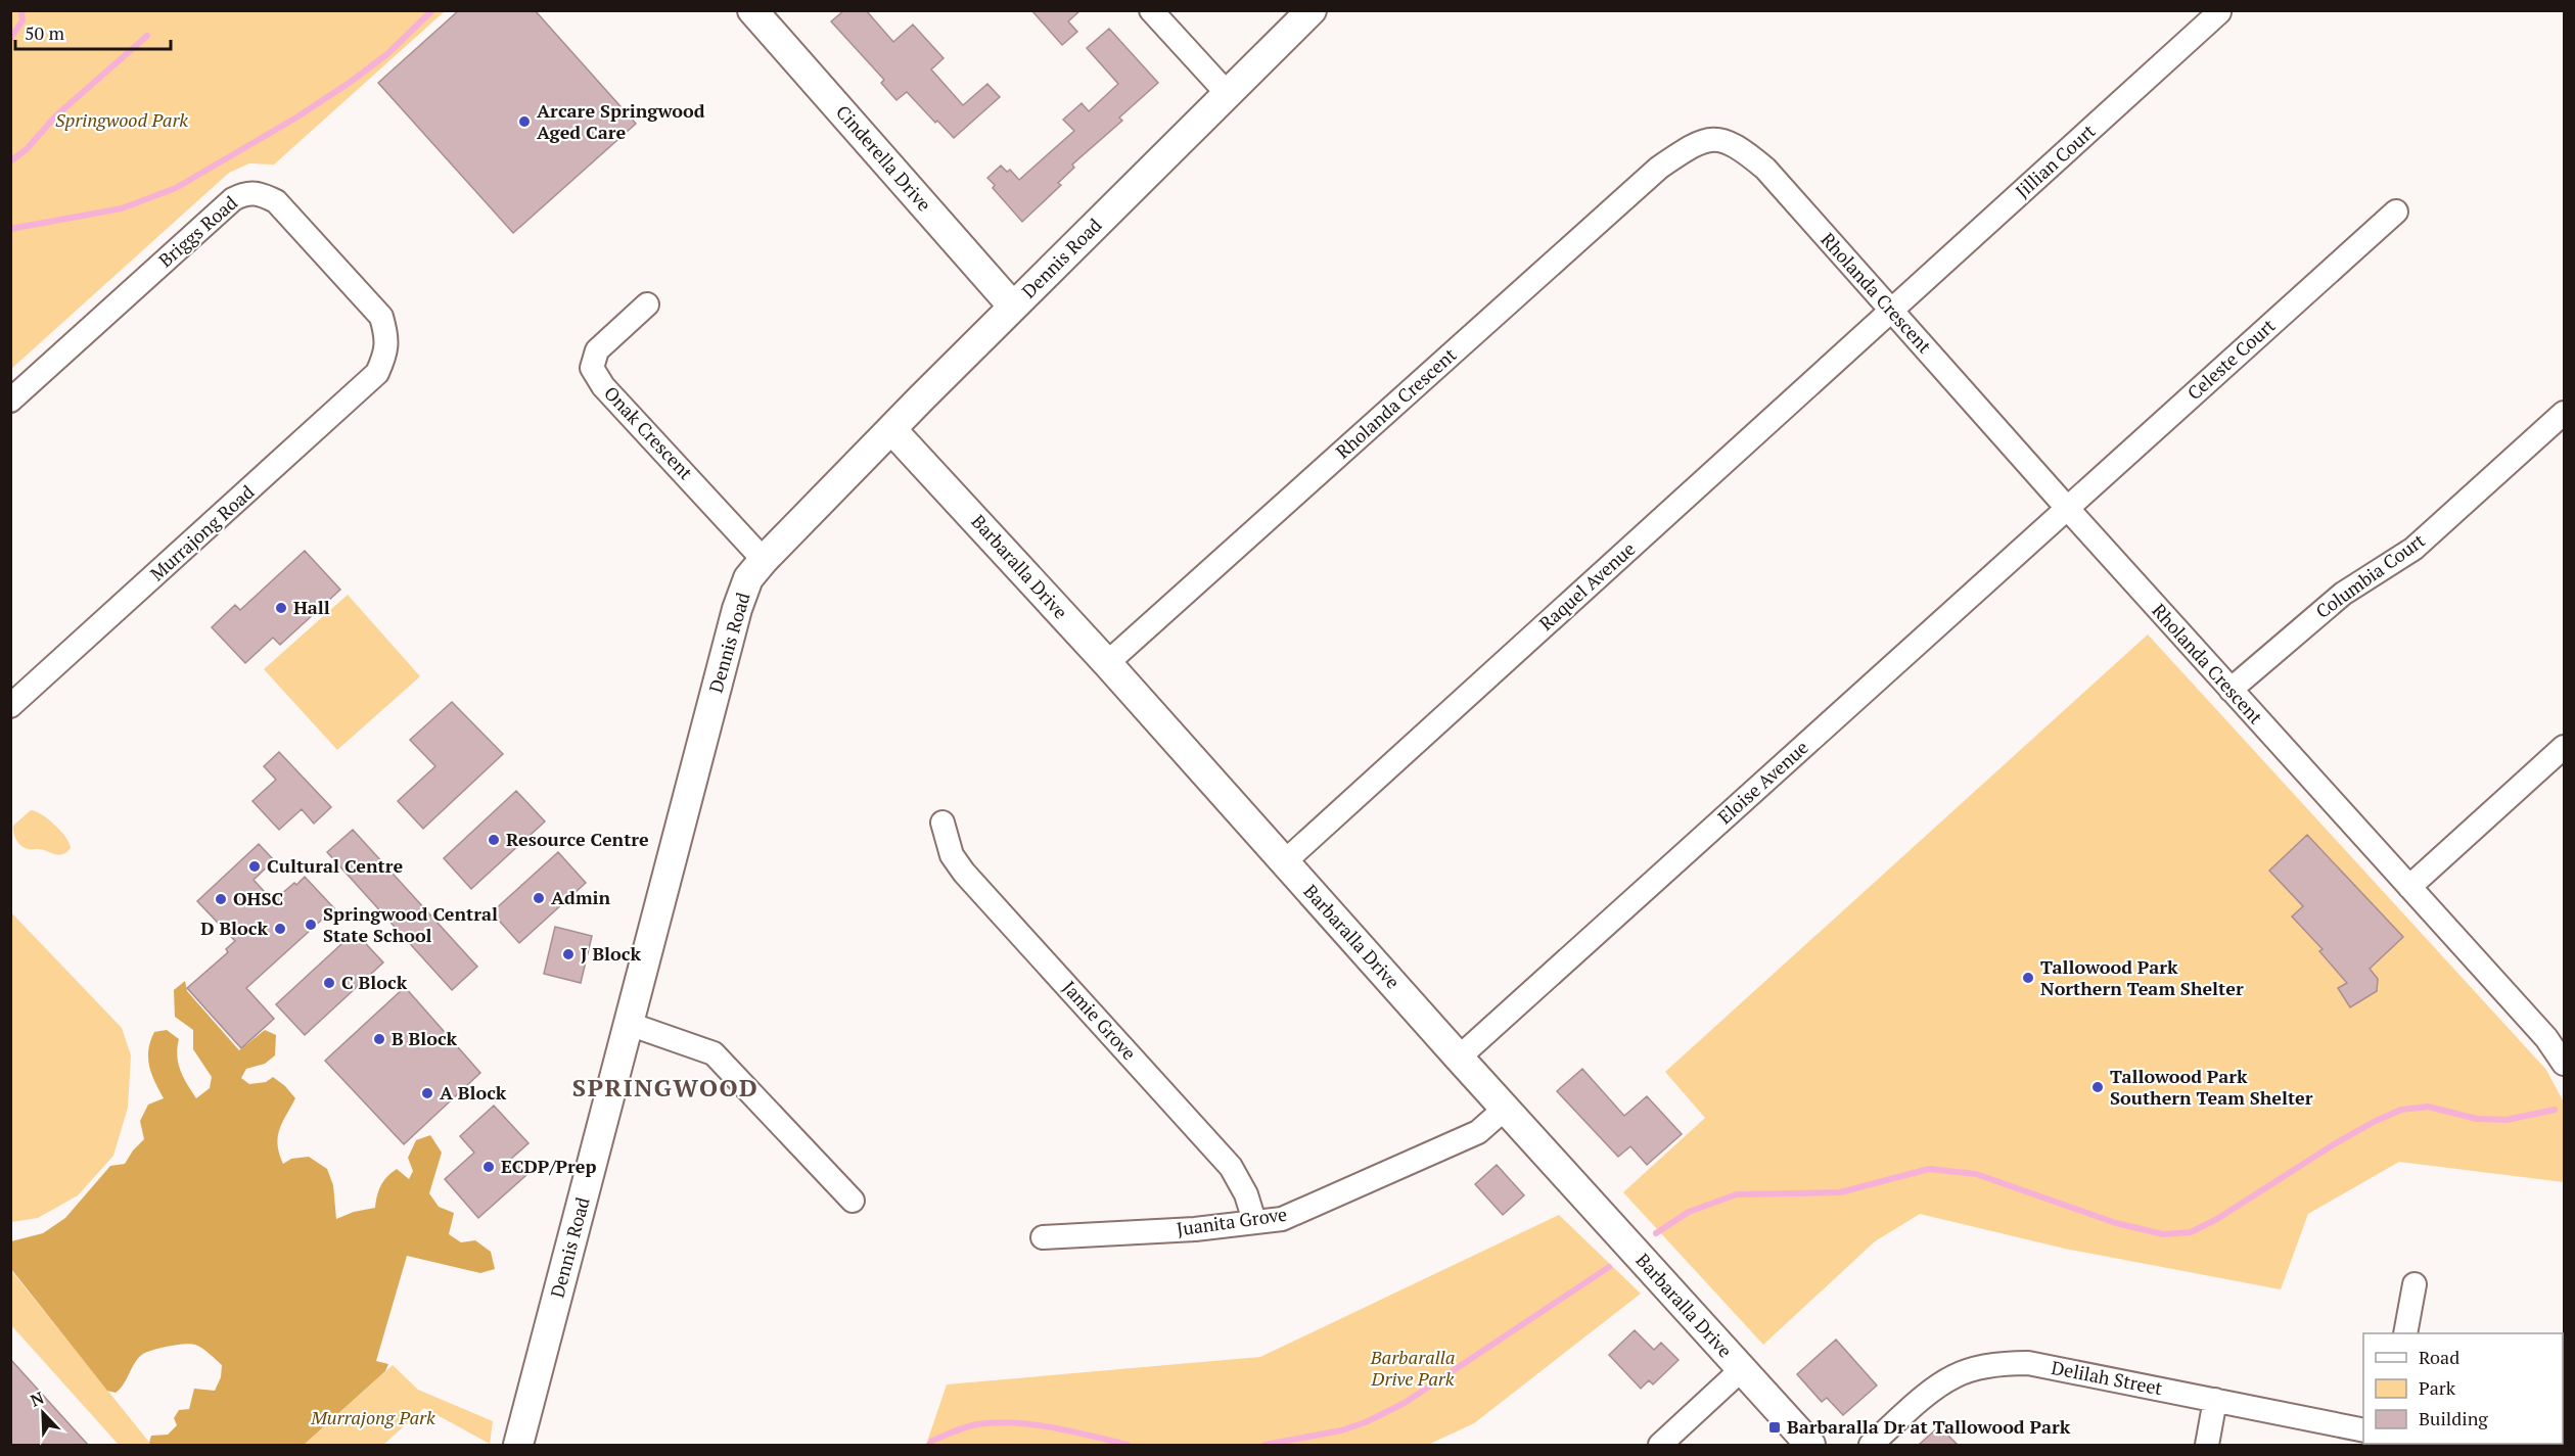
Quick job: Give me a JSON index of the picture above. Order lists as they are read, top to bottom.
{
  "streets": {
    "street": [
      "Cinderella Drive",
      "Jillian Court",
      "Briggs Road",
      "Dennis Road",
      "Rholanda Crescent",
      "Celeste Court",
      "Onak Crescent",
      "Murrajong Road",
      "Barbaralla Drive",
      "Columbia Court",
      "Raquel Avenue",
      "Eloise Avenue",
      "Jamie Grove",
      "Juanita Grove",
      "Delilah Street"
    ]
  },
  "crossings": [
    ["Cinderella Drive", "Dennis Road"],
    ["Jillian Court", "Rholanda Crescent"],
    ["Jillian Court", "Raquel Avenue"],
    ["Briggs Road", "Murrajong Road"],
    ["Dennis Road", "Onak Crescent"],
    ["Dennis Road", "Barbaralla Drive"],
    ["Rholanda Crescent", "Celeste Court"],
    ["Rholanda Crescent", "Barbaralla Drive"],
    ["Rholanda Crescent", "Columbia Court"],
    ["Rholanda Crescent", "Raquel Avenue"],
    ["Rholanda Crescent", "Eloise Avenue"],
    ["Celeste Court", "Eloise Avenue"],
    ["Barbaralla Drive", "Raquel Avenue"],
    ["Barbaralla Drive", "Eloise Avenue"],
    ["Barbaralla Drive", "Juanita Grove"],
    ["Jamie Grove", "Juanita Grove"]
  ],
  "districts": ["SPRINGWOOD"],
  "parks": ["Springwood Park", "Barbaralla Drive Park", "Murrajong Park"],
  "places": {
    "other": [
      "Arcare Springwood Aged Care",
      "Hall",
      "Resource Centre",
      "Cultural Centre",
      "Admin",
      "OHSC",
      "Springwood Central State School",
      "D Block",
      "J Block",
      "Tallowood Park Northern Team Shelter",
      "C Block",
      "B Block",
      "Tallowood Park Southern Team Shelter",
      "A Block",
      "ECDP/Prep"
    ],
    "transit": ["Barbaralla Dr at Tallowood Park"]
  },
  "legend": ["Road", "Park", "Building"],
  "scale_bar": "50 m",
  "north": "top left"
}
